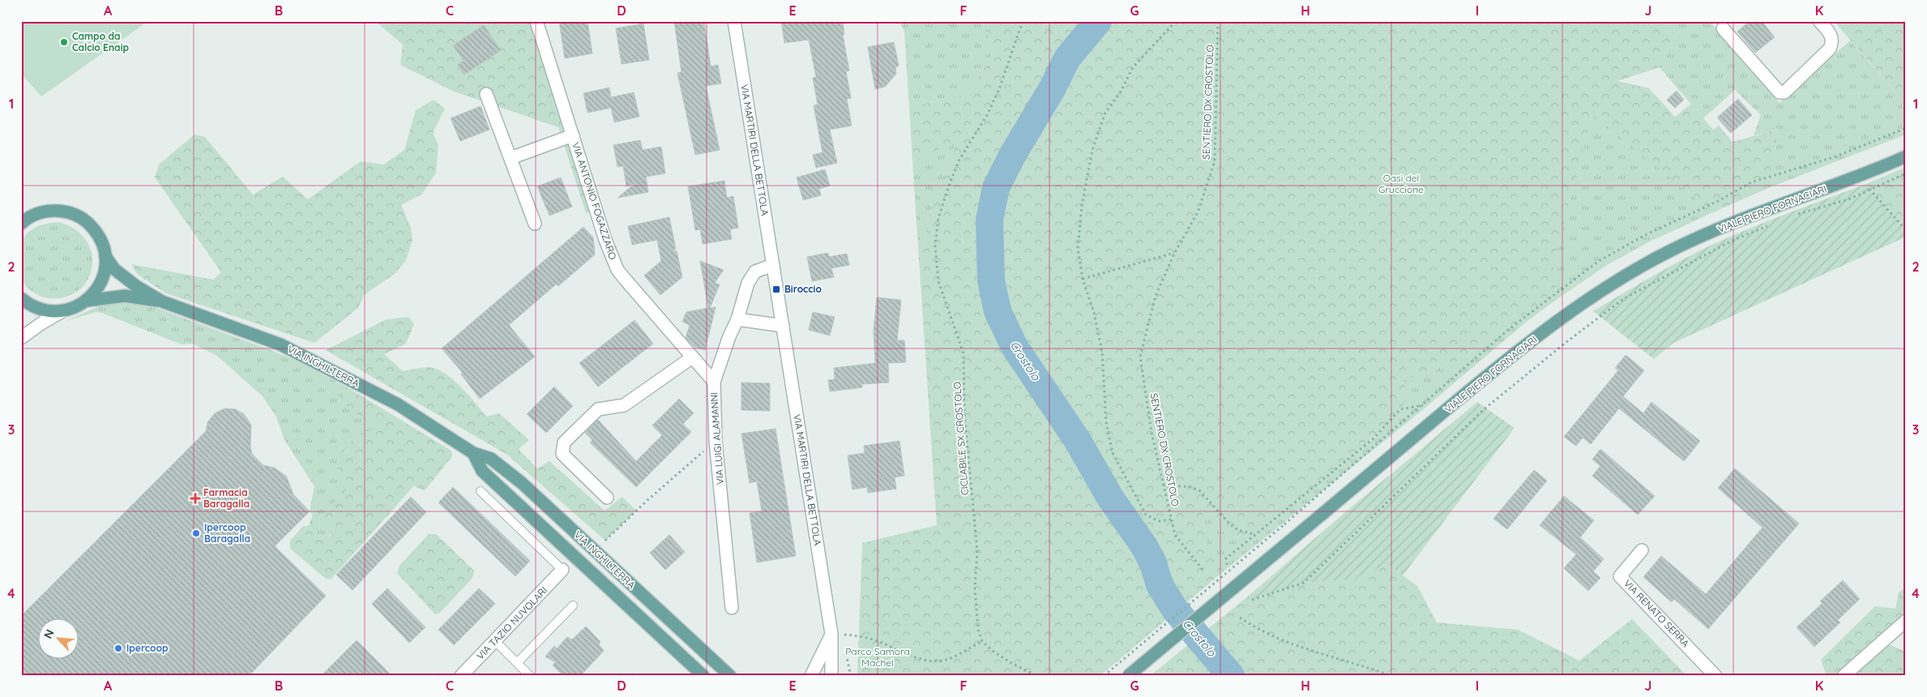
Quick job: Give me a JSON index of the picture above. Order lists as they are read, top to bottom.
{
  "streets": {
    "main road": ["VIALE PIERO FORNACIARI", "VIA INGHILTERRA"],
    "street": [
      "VIA MARTIRI DELLA BETTOLA",
      "VIA ANTONIO FOGAZZARO",
      "VIA LUIGI ALAMANNI",
      "VIA RENATO SERRA",
      "VIA TAZIO NUVOLARI"
    ],
    "path": ["SENTIERO DX CROSTOLO", "CICLABILE SX CROSTOLO"]
  },
  "crossings": [
    ["VIA MARTIRI DELLA BETTOLA", "VIA LUIGI ALAMANNI"],
    ["VIA ANTONIO FOGAZZARO", "VIA LUIGI ALAMANNI"]
  ],
  "water": ["Crostolo"],
  "parks": ["Oasi del Gruccione", "Parco Samora Machel"],
  "places": {
    "other": ["Campo da Calcio Enaip", "Ipercoop Baragalla", "Ipercoop"],
    "transit": ["Biroccio"],
    "health": ["Farmacia Baragalla"]
  },
  "north": "top left",
  "grid": {
    "columns": [
      "A",
      "B",
      "C",
      "D",
      "E",
      "F",
      "G",
      "H",
      "I",
      "J",
      "K"
    ],
    "rows": [
      "1",
      "2",
      "3",
      "4"
    ]
  }
}
